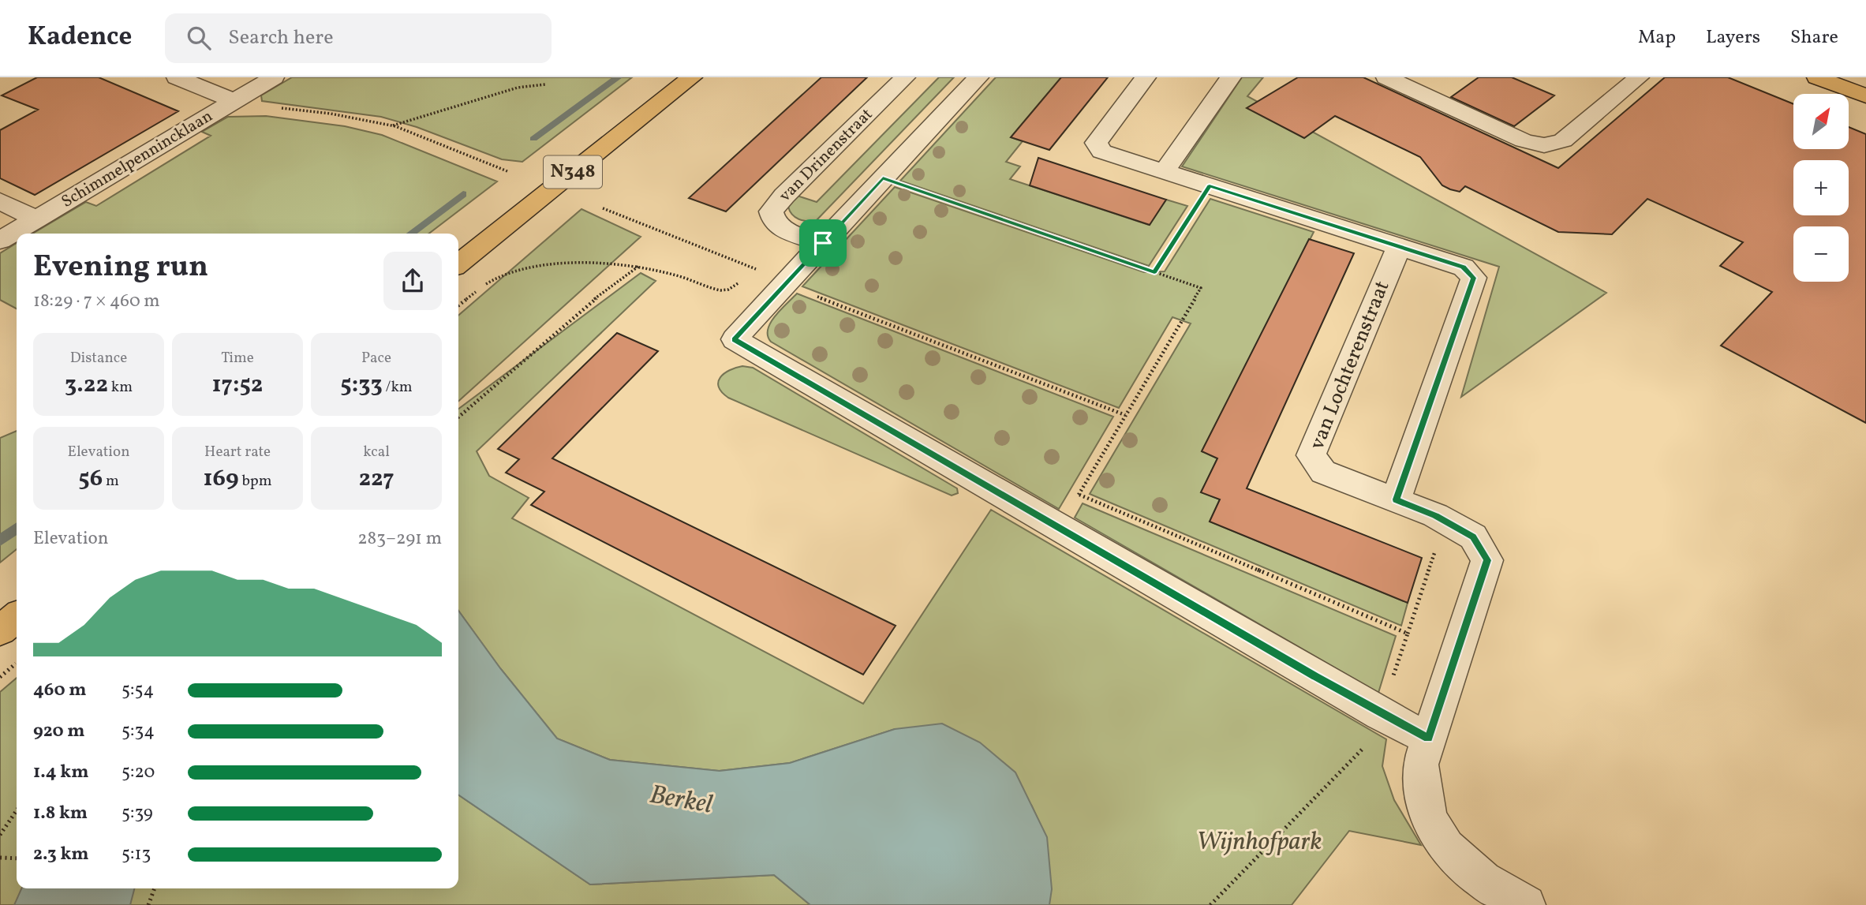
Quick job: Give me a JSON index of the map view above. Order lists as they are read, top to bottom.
{
  "streets": {
    "main road": ["N348"],
    "street": ["van Drinenstraat", "Schimmelpennincklaan", "van Lochterenstraat"]
  },
  "water": ["Berkel"],
  "parks": ["Wijnhofpark"],
  "north": "top right",
  "page": {
    "header": "Kadence",
    "search": "Search here",
    "nav": ["Map", "Layers", "Share"],
    "map_buttons": ["+", "−"],
    "heading": ["Evening run", "18:29 · 7 × 460 m"],
    "stats": [
      ["Distance", "3.22 km"],
      ["Time", "17:52"],
      ["Pace", "5:33 /km"],
      ["Elevation", "56 m"],
      ["Heart rate", "169 bpm"],
      ["kcal", "227"]
    ],
    "chart": ["Elevation", "283–291 m"],
    "list": [
      {
        "name": "460 m",
        "note": "5:54"
      },
      {
        "name": "920 m",
        "note": "5:34"
      },
      {
        "name": "1.4 km",
        "note": "5:20"
      },
      {
        "name": "1.8 km",
        "note": "5:39"
      },
      {
        "name": "2.3 km",
        "note": "5:13"
      }
    ]
  }
}
